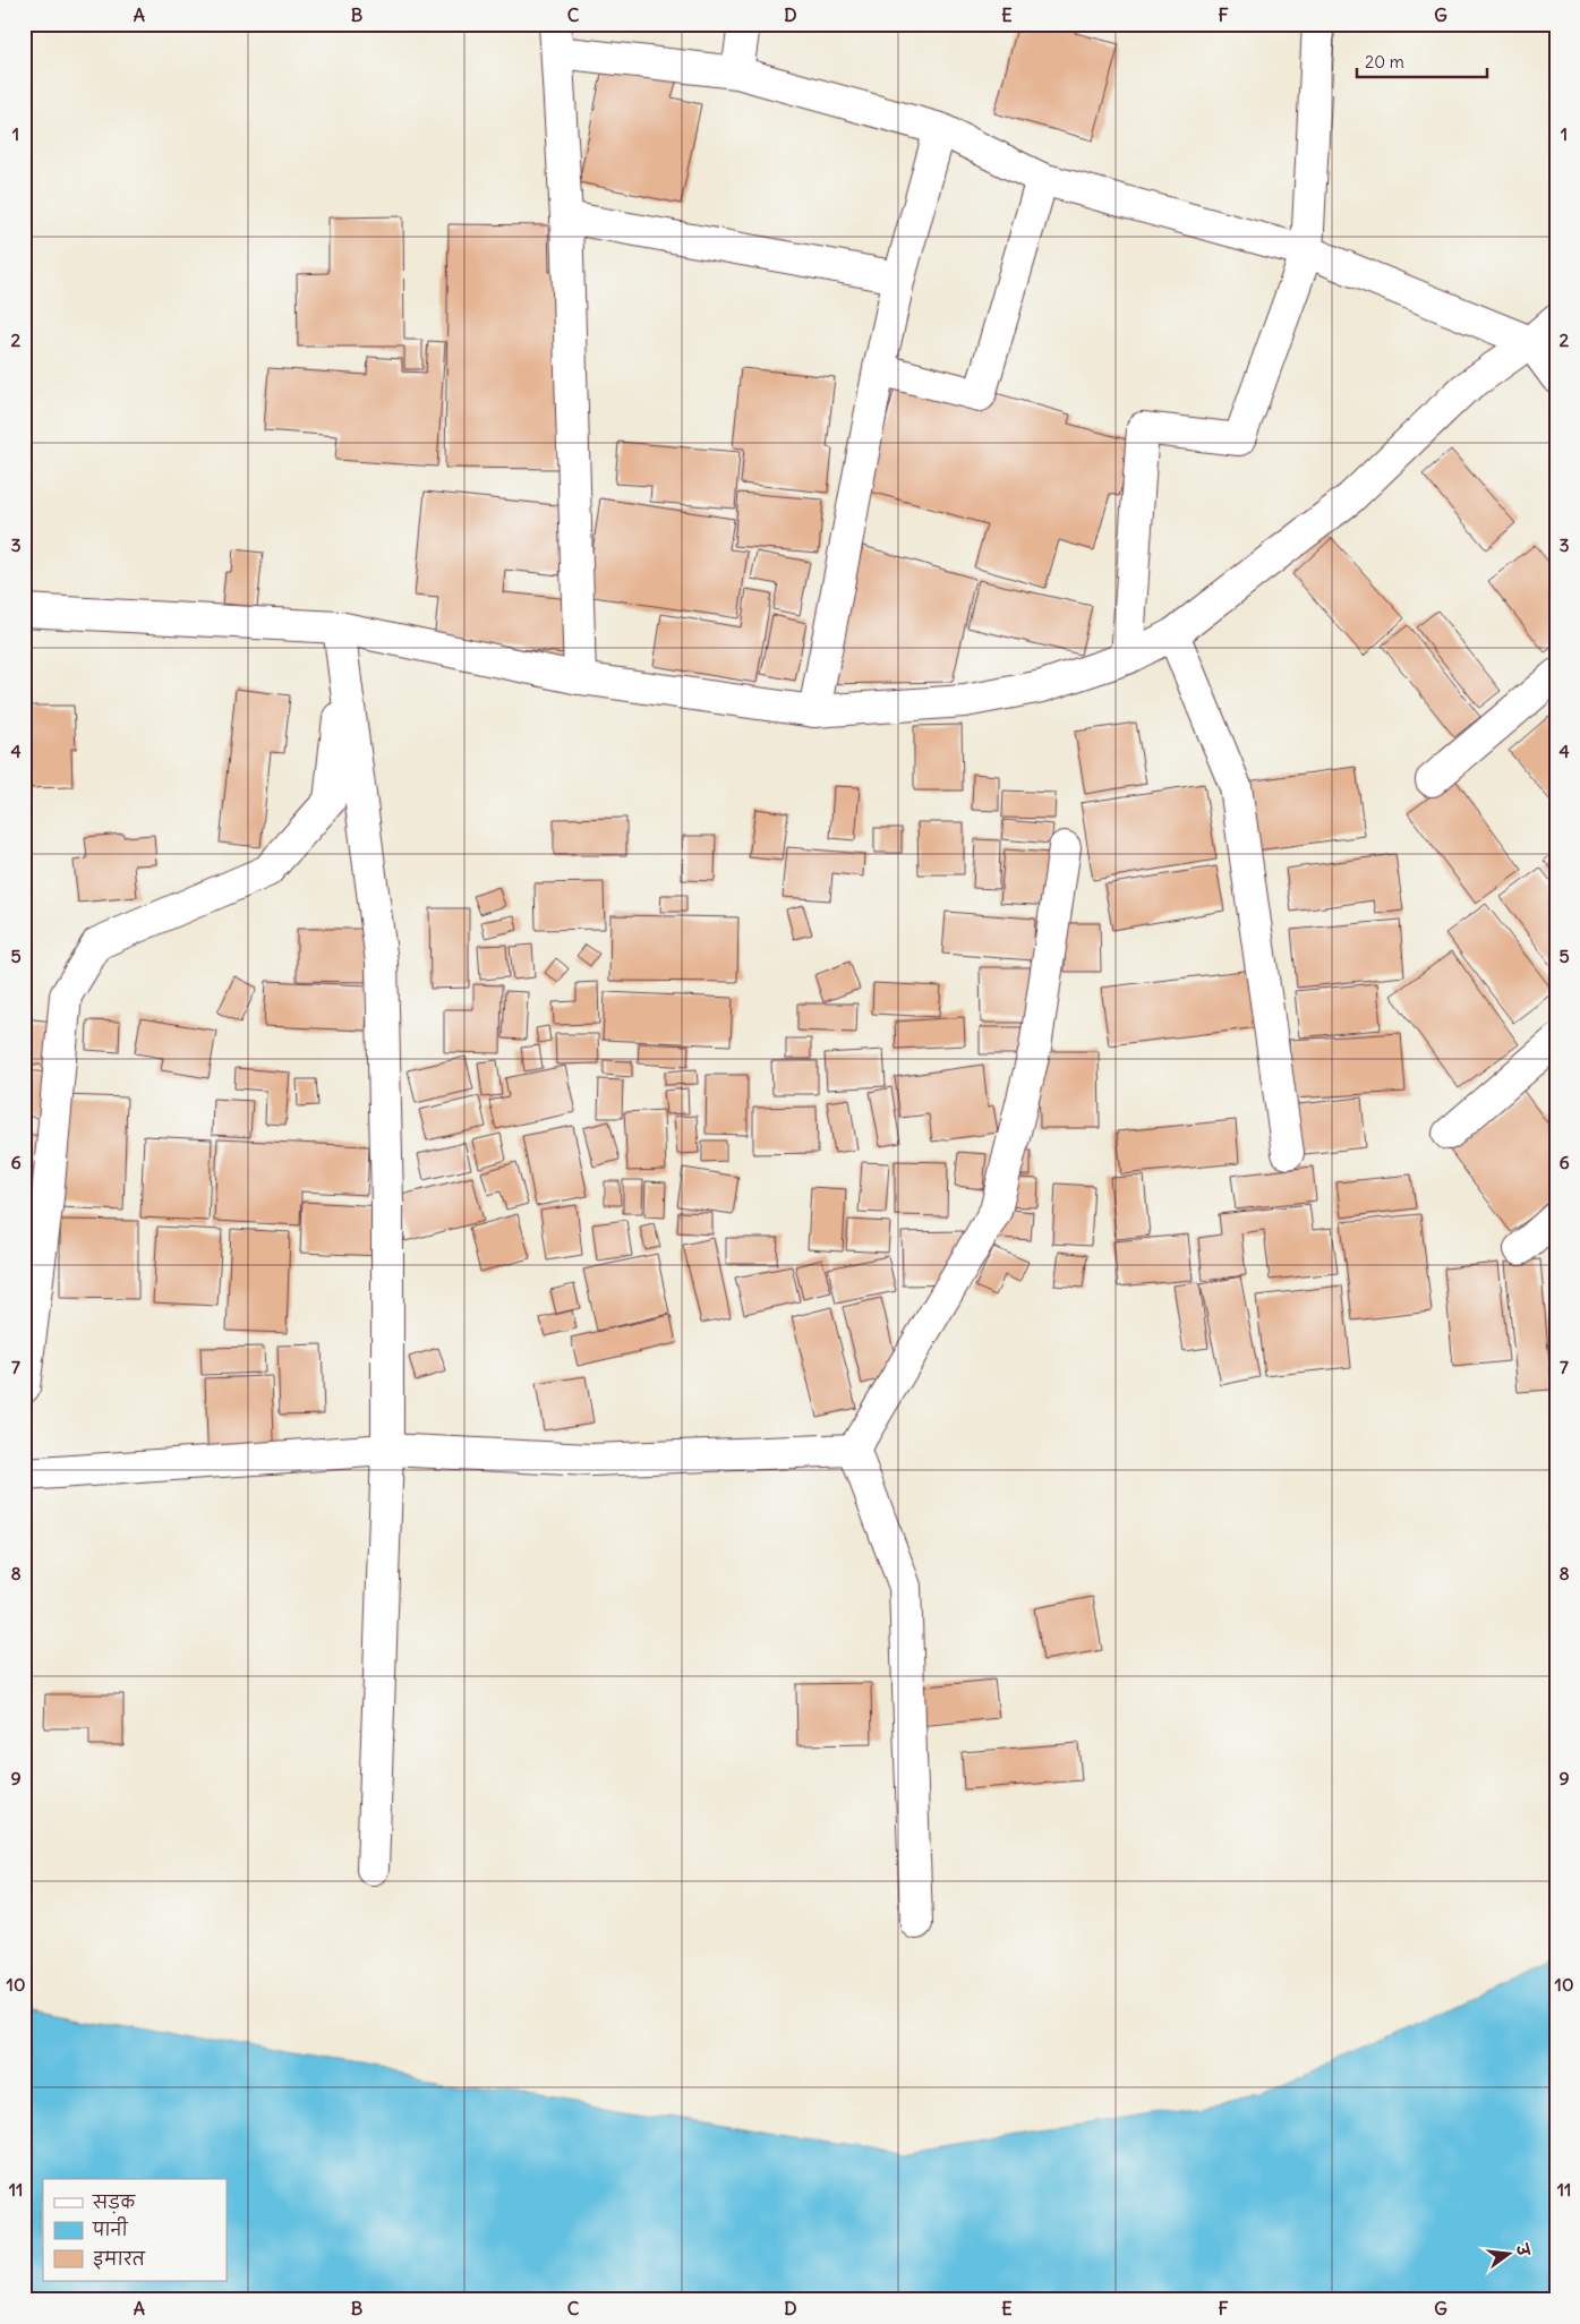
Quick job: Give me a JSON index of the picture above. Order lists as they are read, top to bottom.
{
  "legend": ["सड़क", "पानी", "इमारत"],
  "scale_bar": "20 m",
  "north": "right",
  "grid": {
    "columns": [
      "A",
      "B",
      "C",
      "D",
      "E",
      "F",
      "G"
    ],
    "rows": [
      "1",
      "2",
      "3",
      "4",
      "5",
      "6",
      "7",
      "8",
      "9",
      "10",
      "11"
    ]
  }
}
